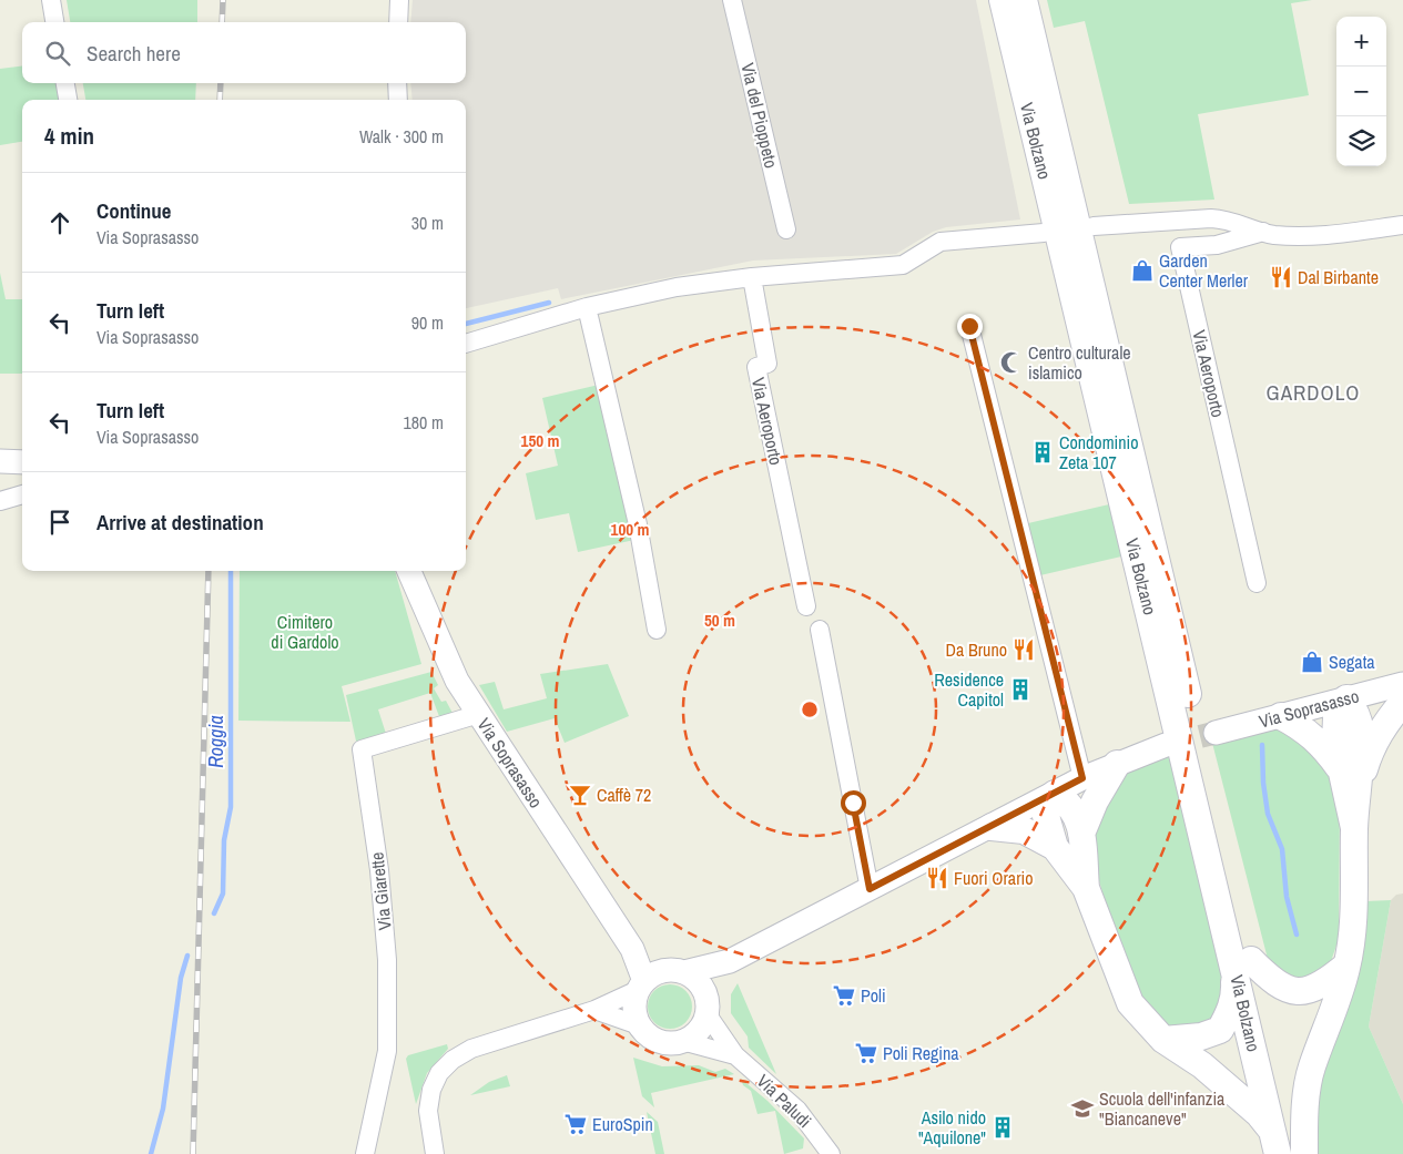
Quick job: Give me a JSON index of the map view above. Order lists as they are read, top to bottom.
{
  "streets": {
    "main road": ["Via Bolzano"],
    "street": [
      "Via del Pioppeto",
      "Via Aeroporto",
      "Via Soprasasso",
      "Via Giarette",
      "Via Paludi"
    ]
  },
  "crossings": [
    ["Via Soprasasso", "Via Giarette"],
    ["Via Soprasasso", "Via Paludi"]
  ],
  "districts": ["GARDOLO"],
  "water": ["Roggia"],
  "parks": ["Cimitero di Gardolo"],
  "places": {
    "shop": ["Garden Center Merler", "Segata"],
    "restaurant": ["Dal Birbante", "Da Bruno", "Fuori Orario"],
    "mosque": ["Centro culturale islamico"],
    "building": ["Condominio Zeta 107", "Residence Capitol", "Asilo nido \"Aquilone\""],
    "bar": ["Caffè 72"],
    "supermarket": ["Poli", "Poli Regina", "EuroSpin"],
    "school or university": ["Scuola dell'infanzia \"Biancaneve\""]
  },
  "page": {
    "map_buttons": ["+", "−"],
    "search": "Search here",
    "heading": ["4 min", "Walk · 300 m"],
    "list": [
      ["Continue", "Via Soprasasso", "30 m"],
      ["Turn left", "Via Soprasasso", "90 m"],
      ["Turn left", "Via Soprasasso", "180 m"],
      "Arrive at destination"
    ]
  },
  "rings": ["150 m", "100 m", "50 m"]
}
